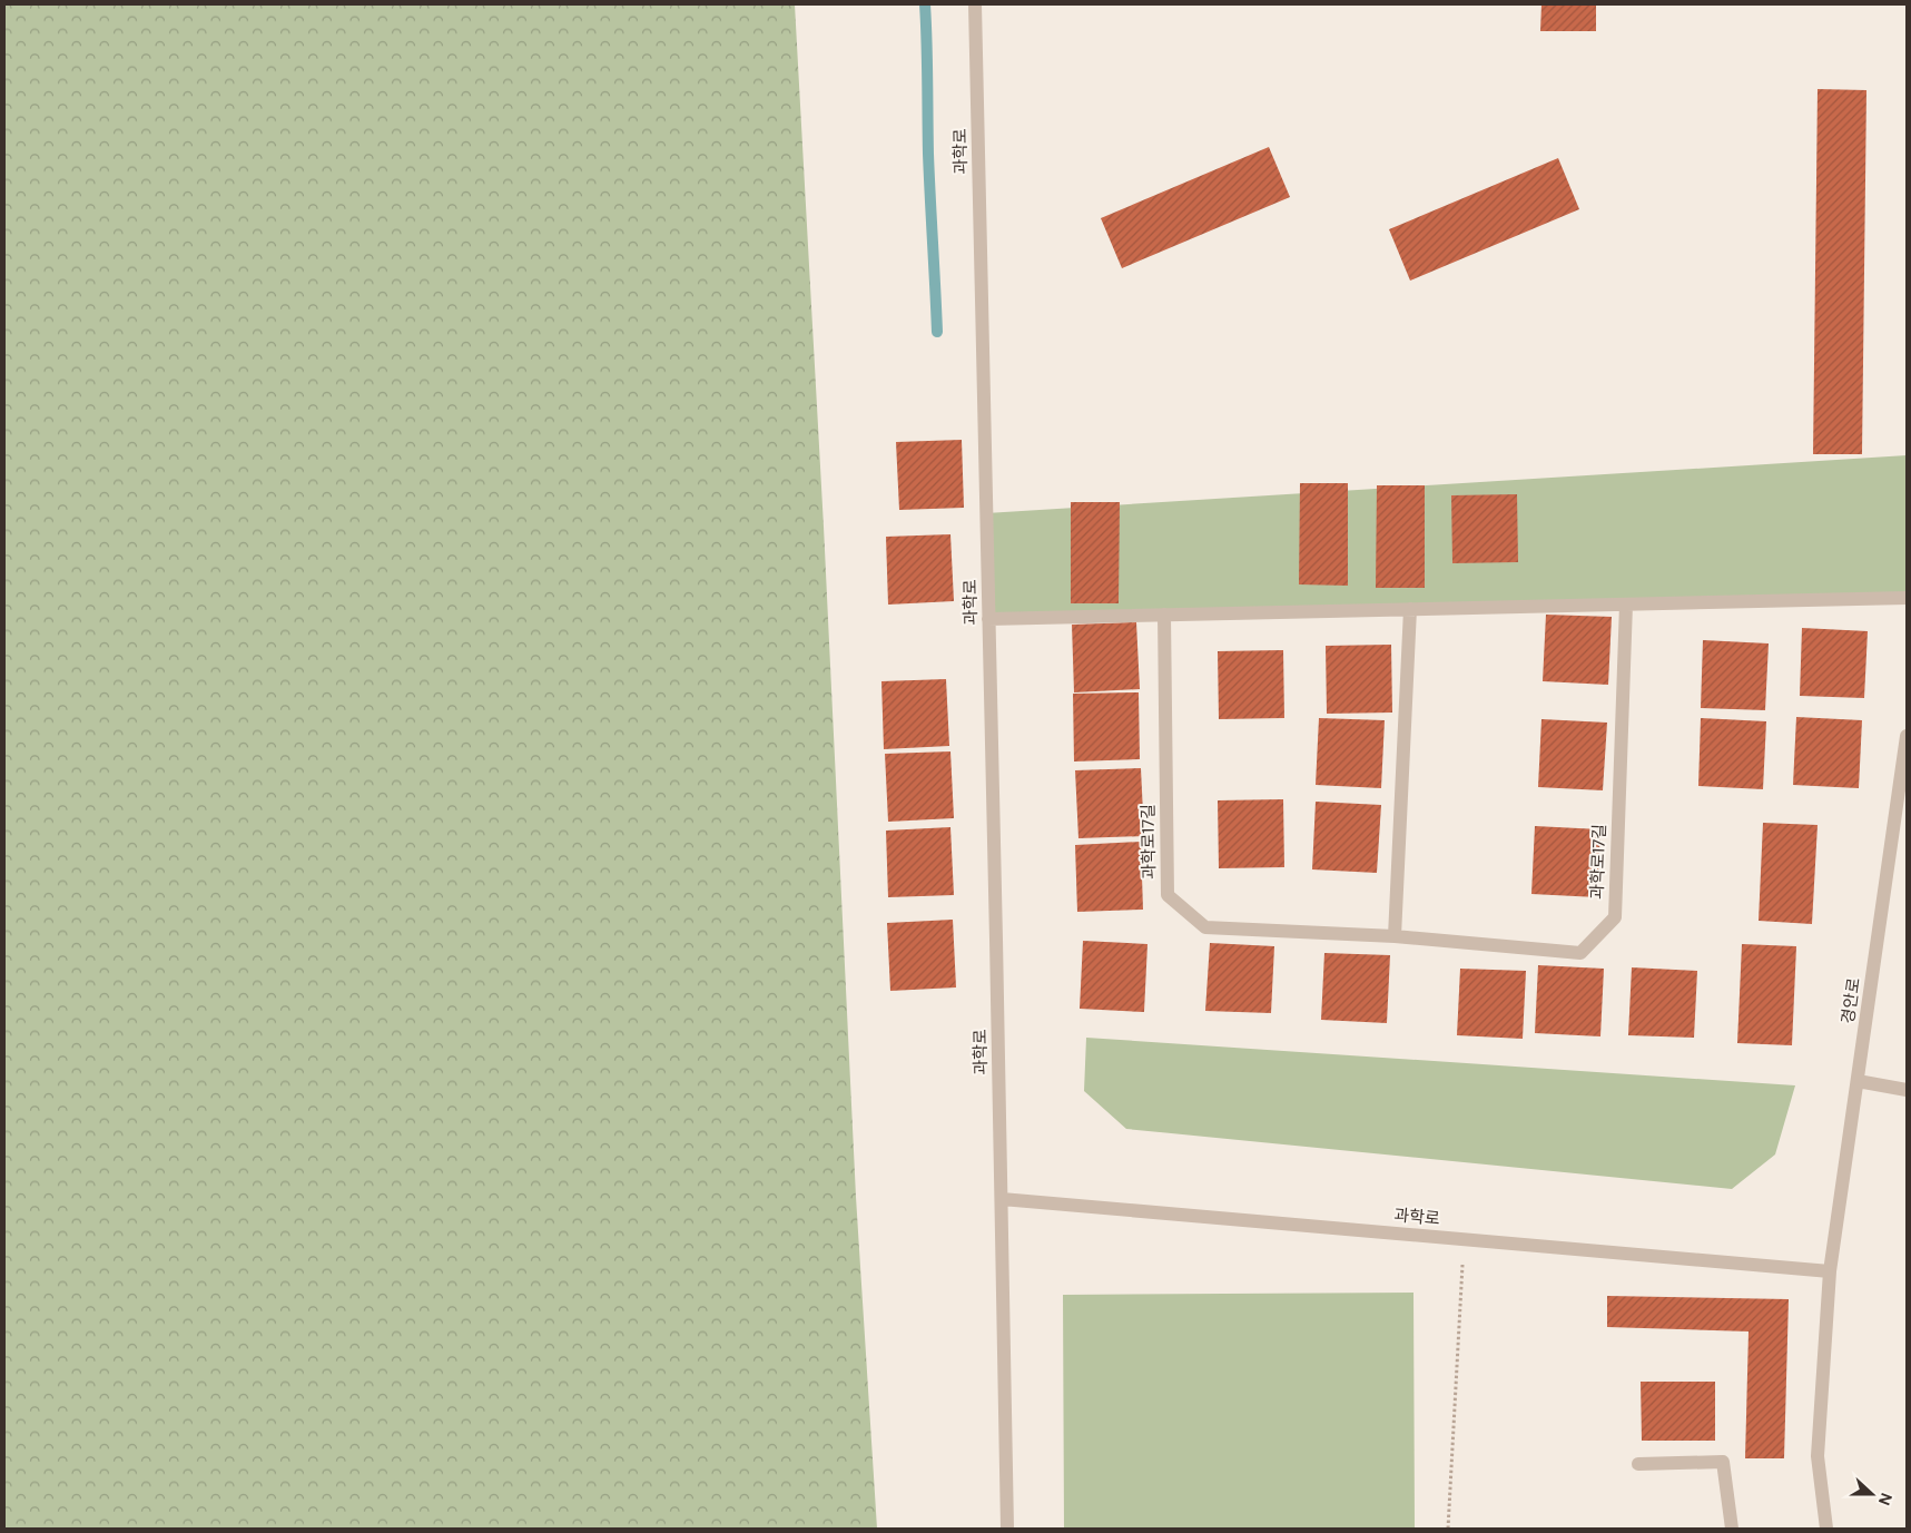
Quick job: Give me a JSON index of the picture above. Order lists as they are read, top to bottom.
{
  "streets": {
    "street": ["과학로", "과학로17길", "경안로"]
  },
  "crossings": [
    ["과학로", "경안로"]
  ],
  "north": "right"
}
